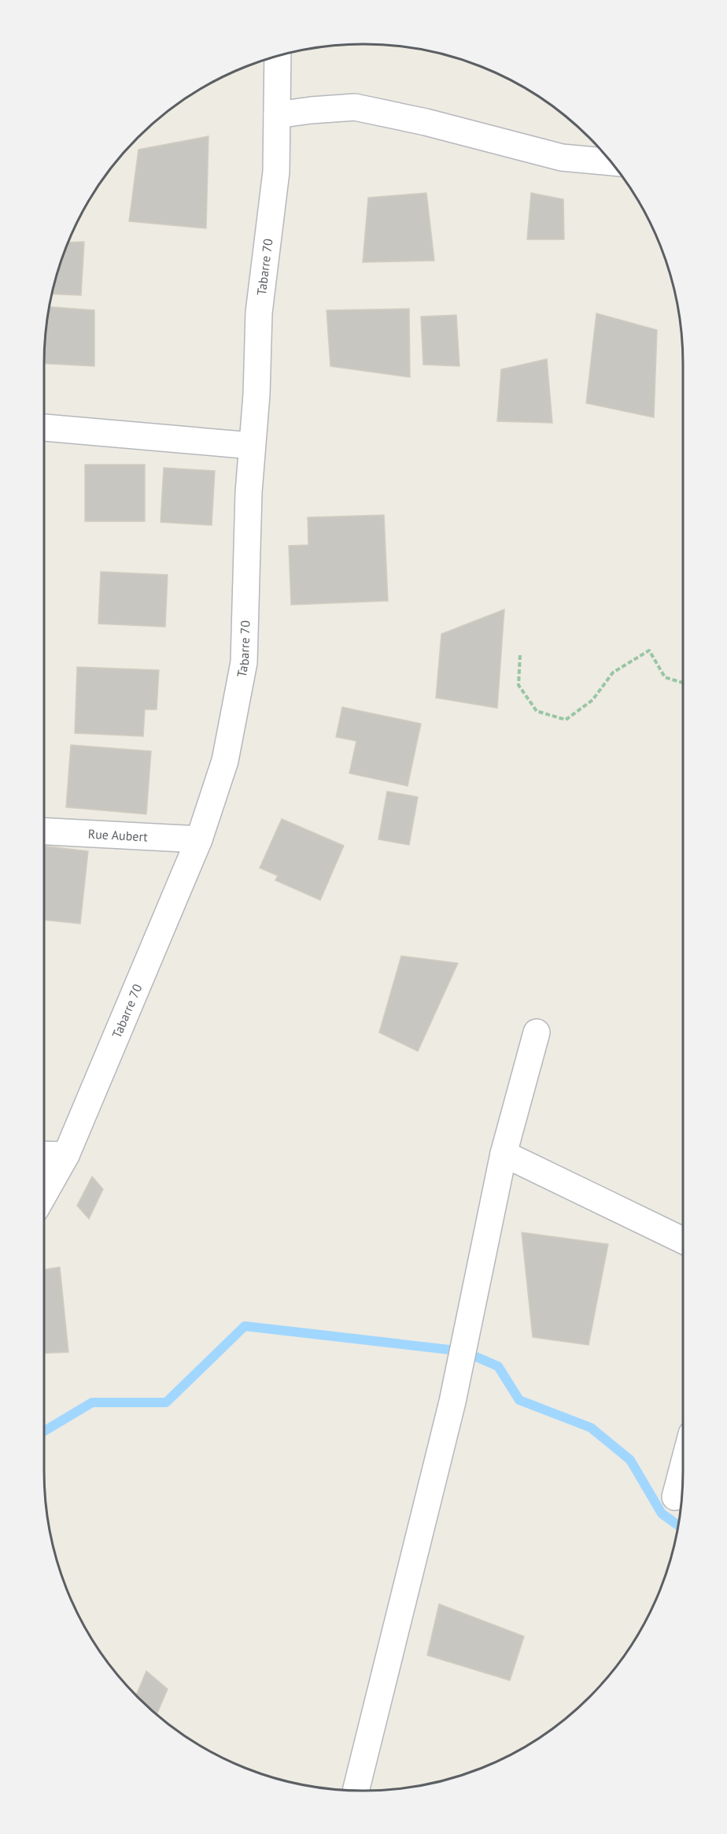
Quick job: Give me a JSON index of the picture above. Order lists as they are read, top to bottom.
{
  "streets": {
    "street": ["Tabarre 70", "Rue Aubert"]
  },
  "crossings": [
    ["Tabarre 70", "Rue Aubert"]
  ]
}
